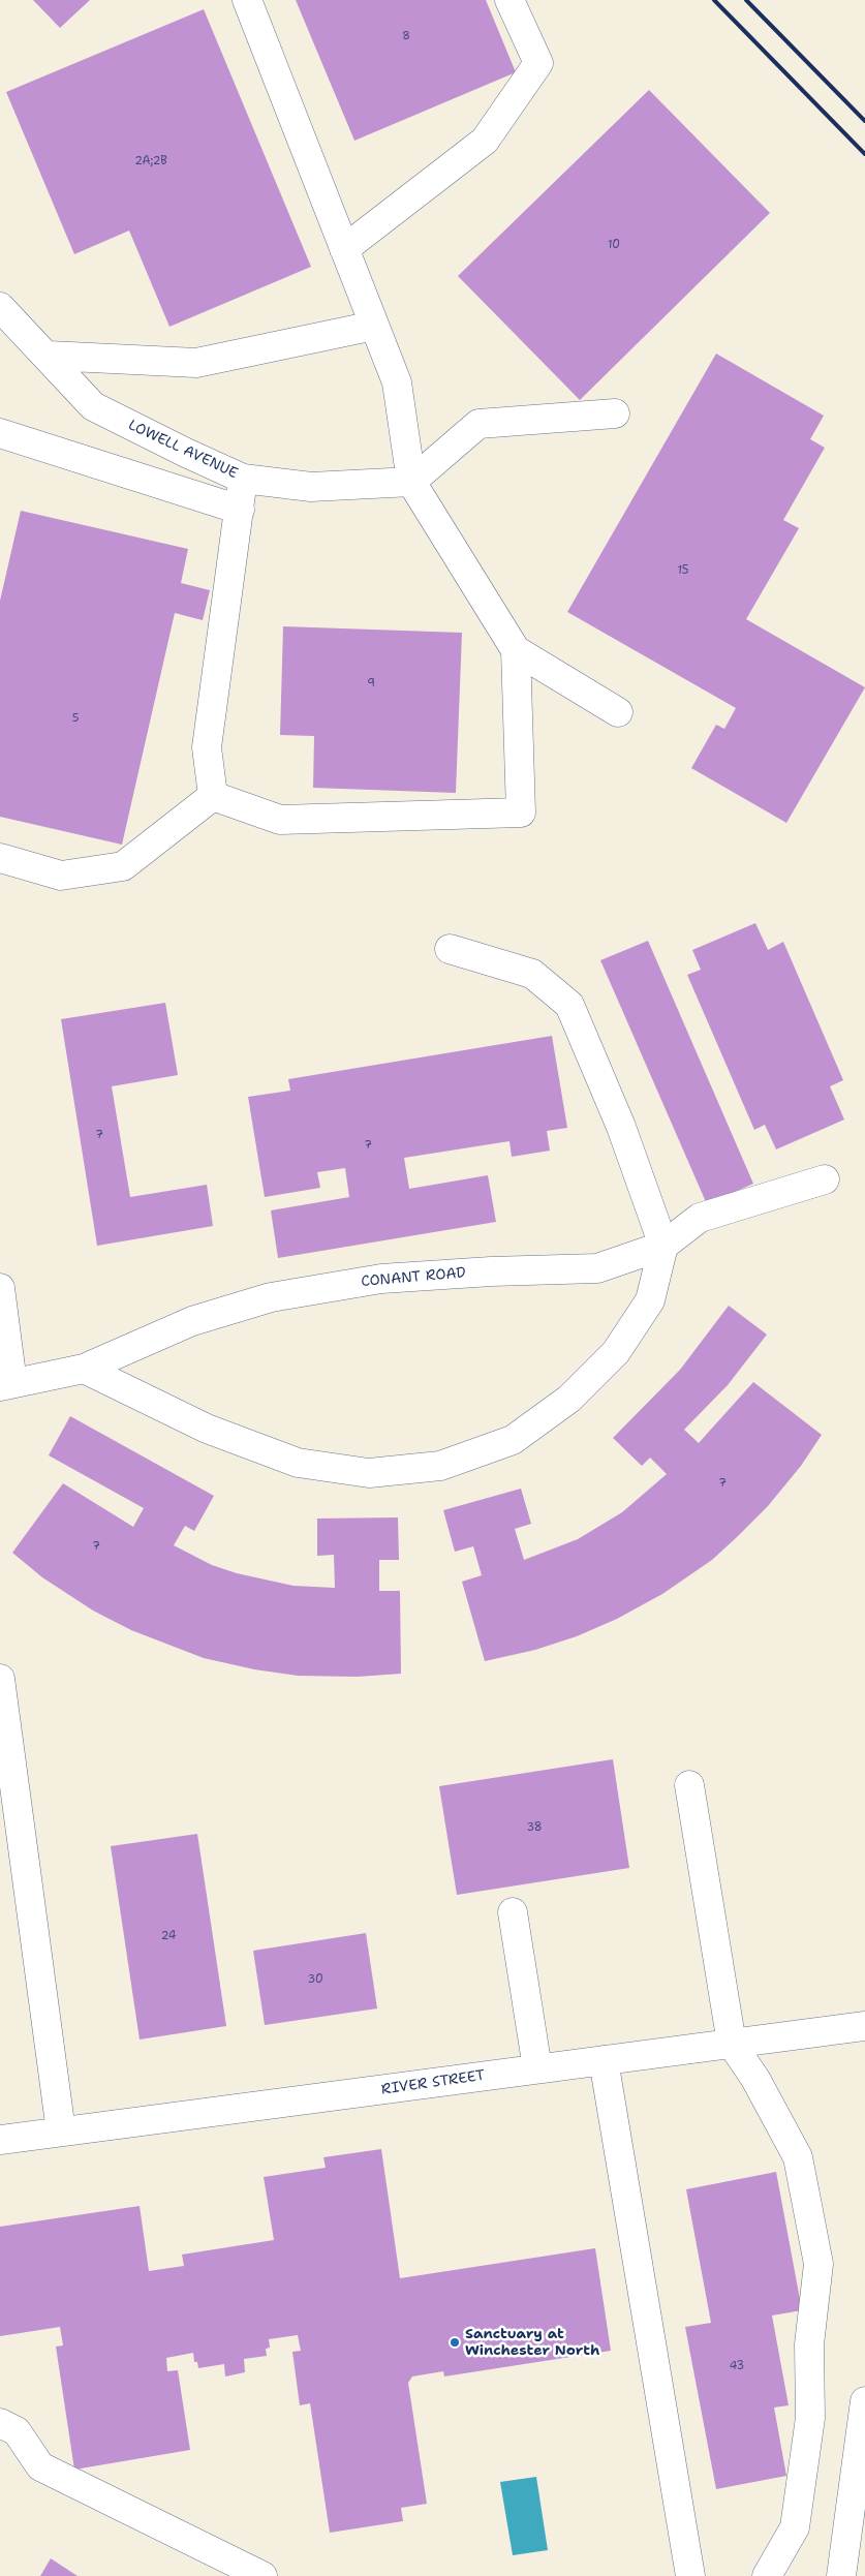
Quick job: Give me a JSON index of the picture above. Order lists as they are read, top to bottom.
{
  "streets": {
    "street": ["LOWELL AVENUE", "CONANT ROAD", "RIVER STREET"]
  },
  "places": ["Sanctuary at Winchester North"],
  "house_numbers": [
    "8",
    "2A;2B",
    "10",
    "15",
    "9",
    "5",
    "7",
    "7",
    "7",
    "7",
    "38",
    "24",
    "30",
    "43"
  ]
}
